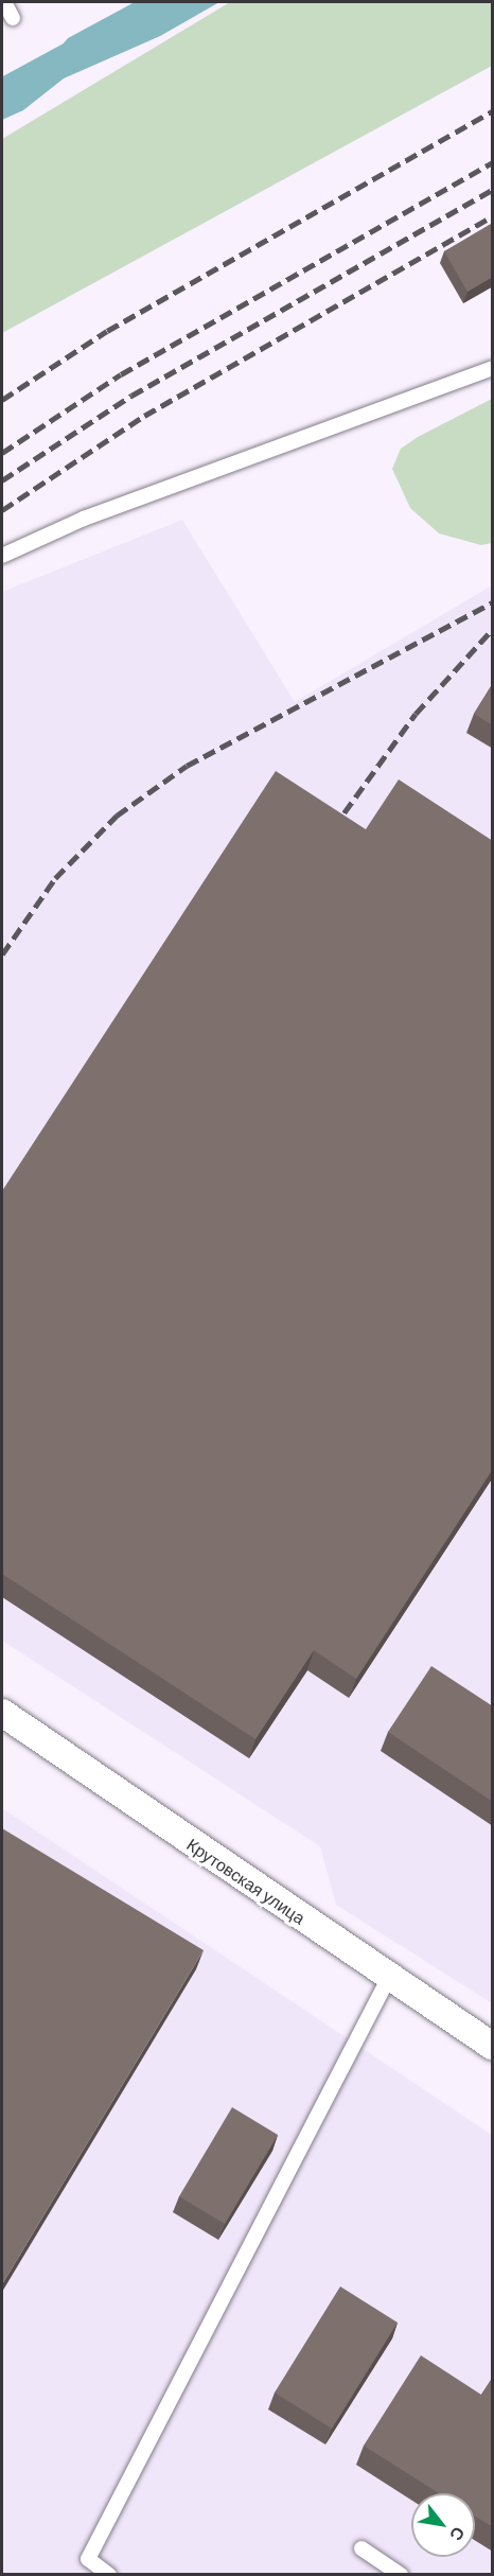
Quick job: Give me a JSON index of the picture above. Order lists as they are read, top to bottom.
{
  "streets": {
    "street": ["Крутовская улица"]
  },
  "north": "bottom right"
}
